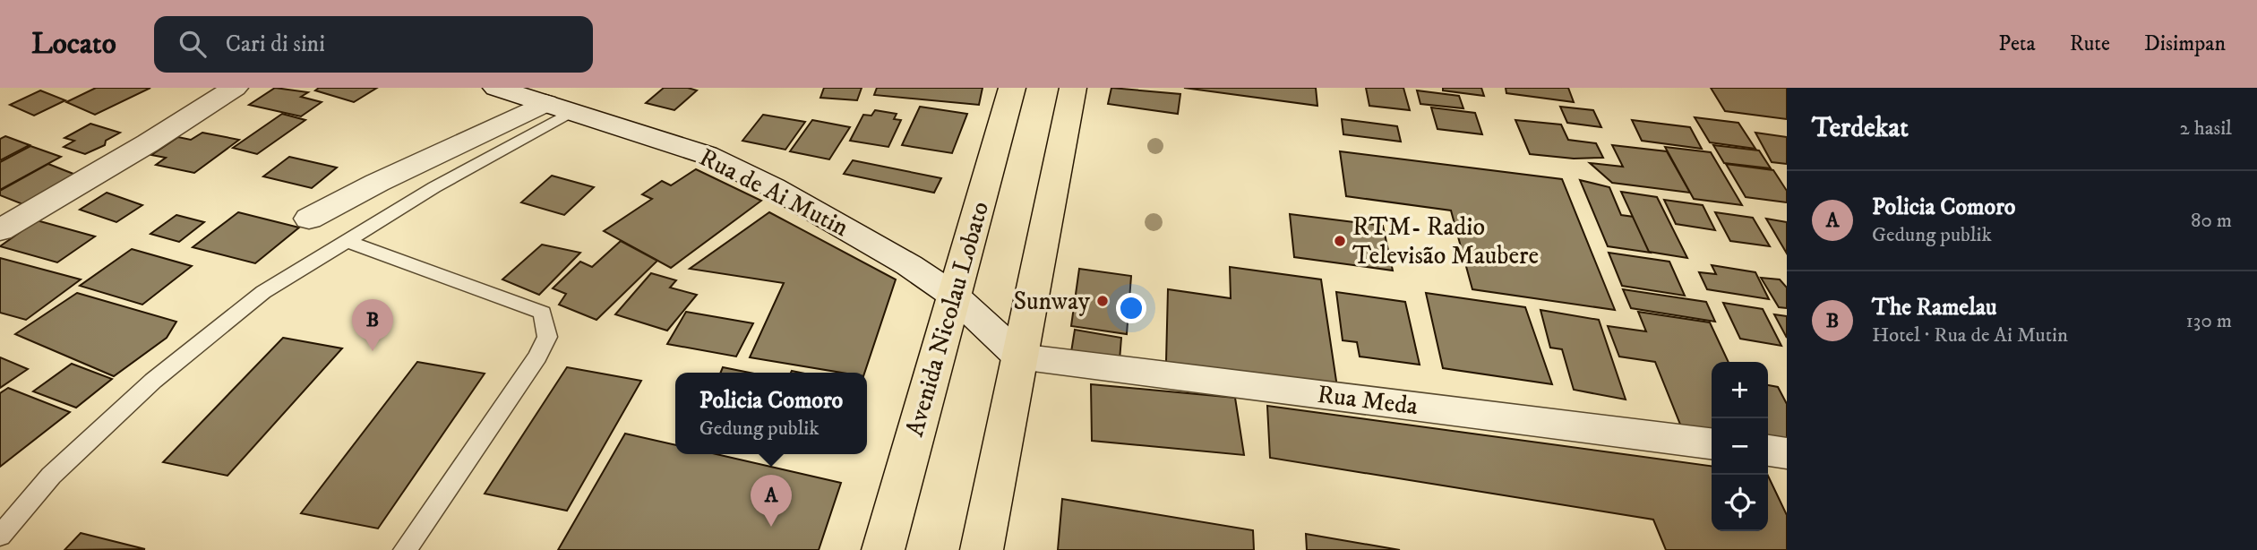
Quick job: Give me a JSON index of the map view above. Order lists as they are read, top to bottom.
{
  "streets": {
    "main road": ["Avenida Nicolau Lobato"],
    "street": ["Rua de Ai Mutin", "Rua Meda"]
  },
  "crossings": [
    ["Rua de Ai Mutin", "Avenida Nicolau Lobato"],
    ["Rua de Ai Mutin", "Rua Meda"]
  ],
  "places": ["RTM- Radio Televisão Maubere", "Sunway"],
  "page": {
    "header": "Locato",
    "search": "Cari di sini",
    "nav": ["Peta", "Rute", "Disimpan"],
    "heading": ["Terdekat", "2 hasil"],
    "list": [
      {
        "mark": "A",
        "name": "Policia Comoro",
        "note": "Gedung publik",
        "value": "80 m"
      },
      {
        "mark": "B",
        "name": "The Ramelau",
        "note": "Hotel · Rua de Ai Mutin",
        "value": "130 m"
      }
    ],
    "pins": ["B", "A"],
    "map_buttons": ["+", "−"],
    "popup": ["Policia Comoro", "Gedung publik"]
  }
}
